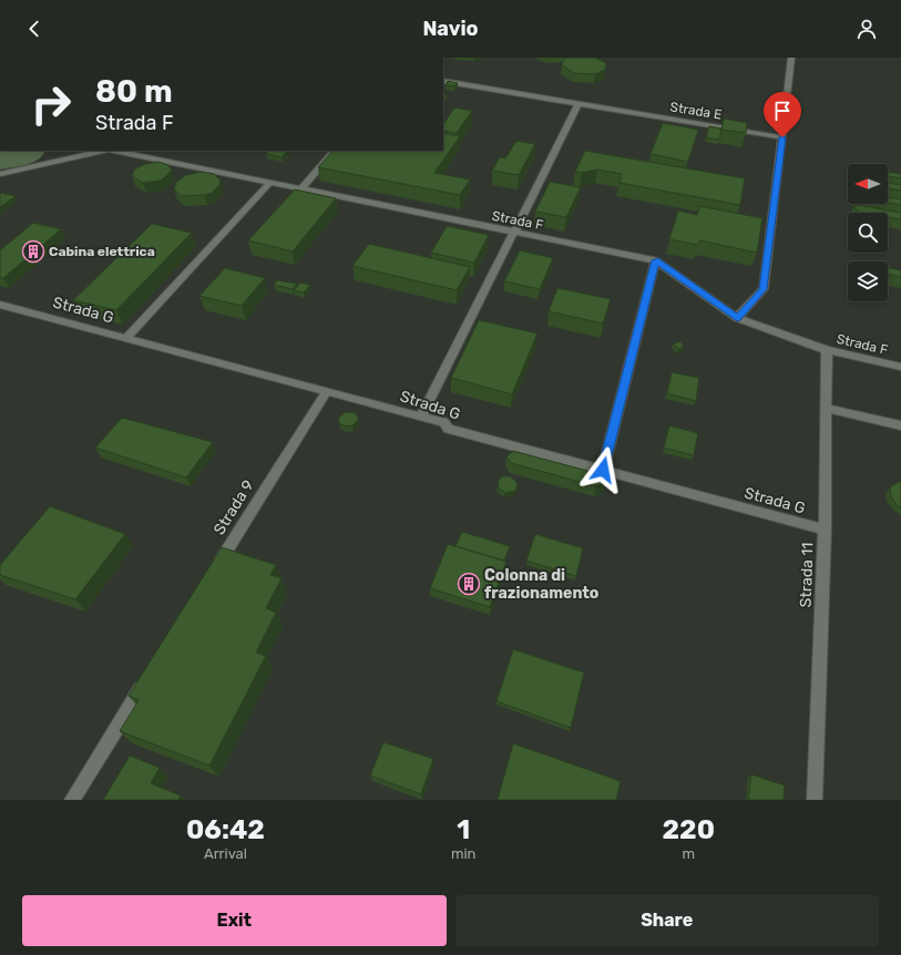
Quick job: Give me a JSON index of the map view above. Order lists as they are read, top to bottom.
{
  "streets": {
    "lane": [
      "Strada E",
      "Strada F",
      "Strada G",
      "Strada 9",
      "Strada 11"
    ]
  },
  "crossings": [
    ["Strada F", "Strada 11"],
    ["Strada G", "Strada 9"],
    ["Strada G", "Strada 11"]
  ],
  "places": {
    "building": ["Cabina elettrica", "Colonna di frazionamento"]
  },
  "north": "left",
  "page": {
    "header": "Navio",
    "turn": ["80 m", "Strada F"],
    "eta": [
      "06:42",
      "Arrival",
      "1",
      "min",
      "220",
      "m"
    ],
    "buttons": ["Exit", "Share"]
  }
}
